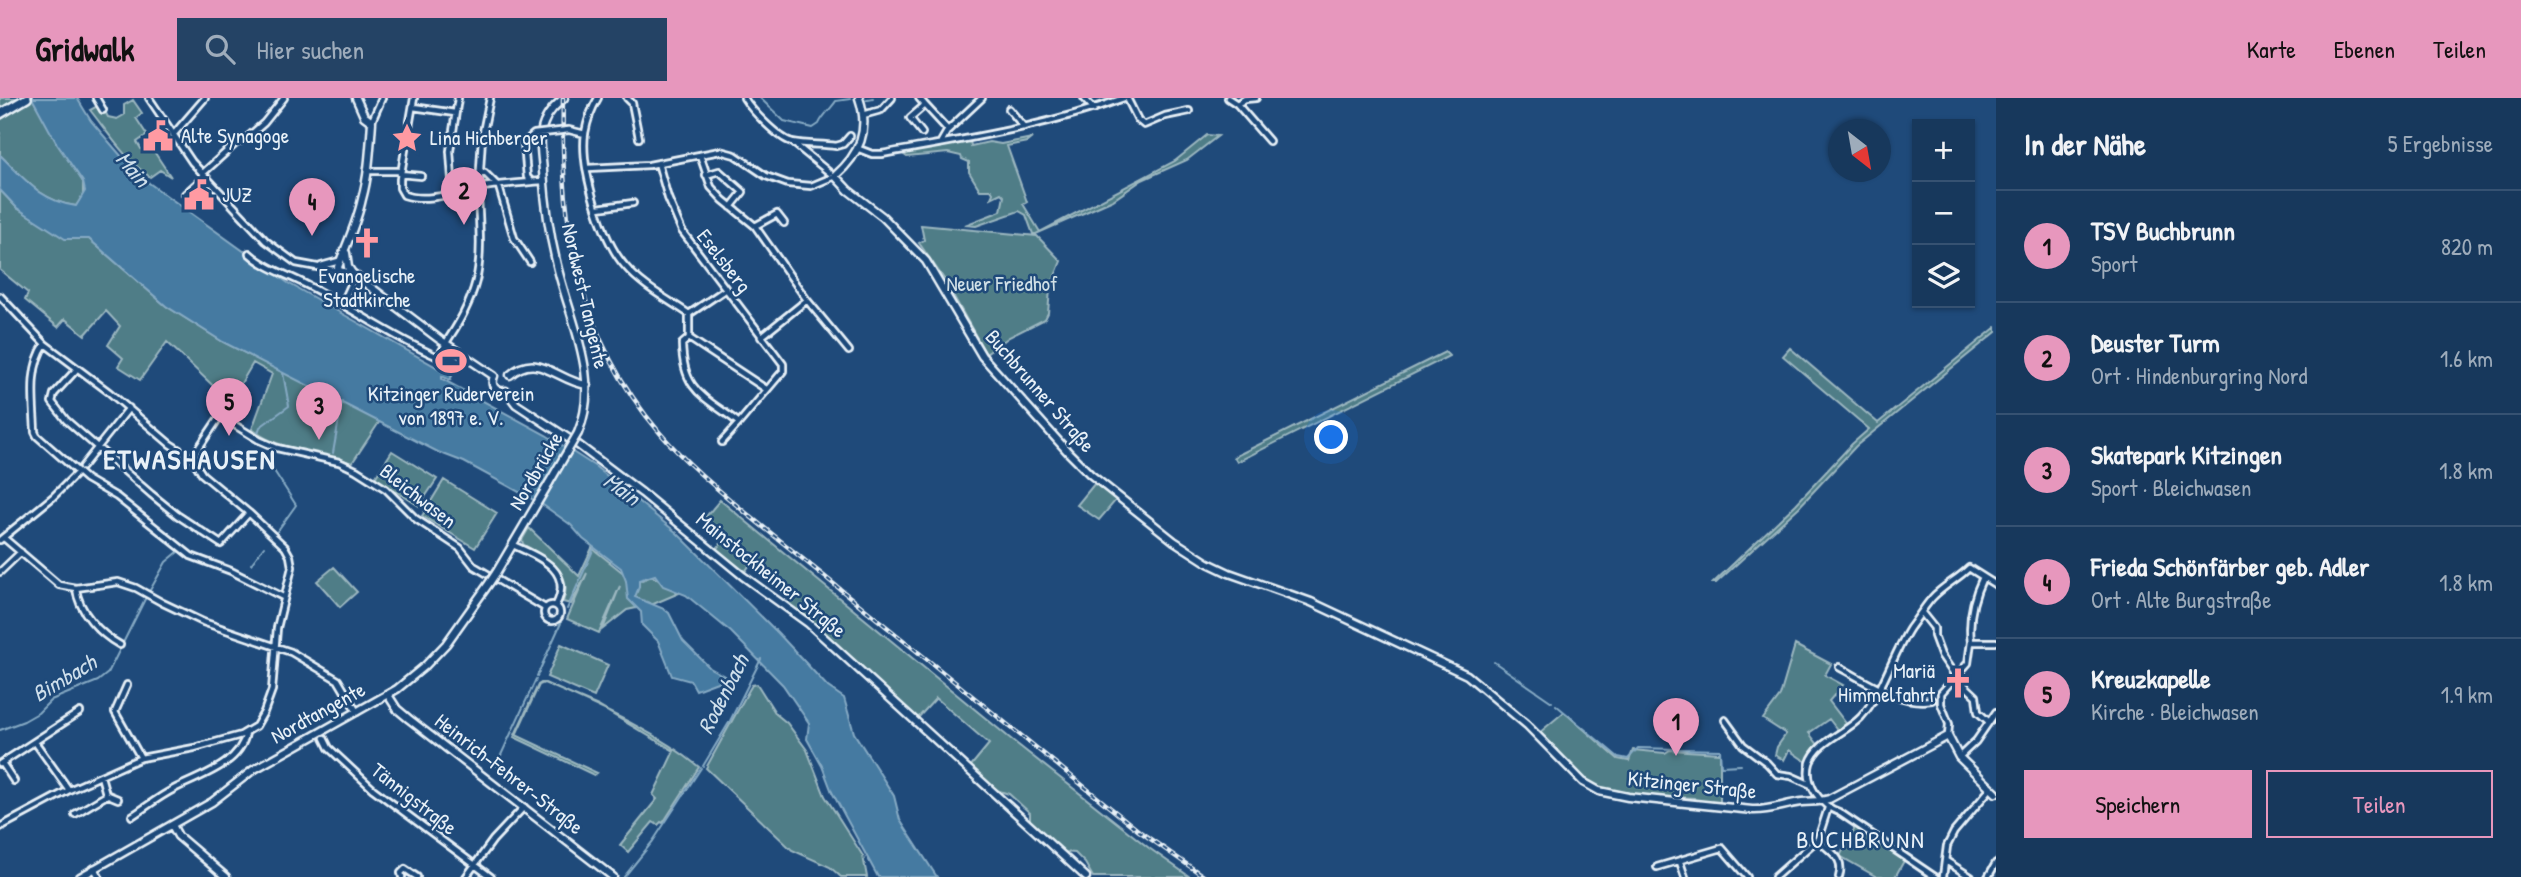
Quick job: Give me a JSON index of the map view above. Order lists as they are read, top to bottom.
{
  "streets": {
    "street": [
      "Eselsberg",
      "Nordwest-Tangente",
      "Buchbrunner Straße",
      "Nordbrücke",
      "Bleichwasen",
      "Mainstockheimer Straße",
      "Nordtangente",
      "Heinrich-Fehrer-Straße",
      "Kitzinger Straße",
      "Tännigstraße"
    ]
  },
  "crossings": [
    ["Nordwest-Tangente", "Nordbrücke"],
    ["Buchbrunner Straße", "Kitzinger Straße"],
    ["Nordbrücke", "Nordtangente"],
    ["Nordtangente", "Heinrich-Fehrer-Straße"]
  ],
  "districts": ["ETWASHAUSEN", "BUCHBRUNN"],
  "water": ["Main", "Bimbach", "Rodenbach"],
  "parks": ["Neuer Friedhof"],
  "places": {
    "public building": ["Alte Synagoge", "JUZ"],
    "place": ["Lina Hichberger"],
    "church": ["Evangelische Stadtkirche", "Mariä Himmelfahrt"],
    "sports": ["Kitzinger Ruderverein von 1897 e. V."]
  },
  "north": "bottom right",
  "page": {
    "header": "Gridwalk",
    "search": "Hier suchen",
    "nav": ["Karte", "Ebenen", "Teilen"],
    "heading": ["In der Nähe", "5 Ergebnisse"],
    "map_buttons": ["+", "−"],
    "pins": [
      "2",
      "4",
      "5",
      "3",
      "1"
    ],
    "list": [
      {
        "mark": "1",
        "name": "TSV Buchbrunn",
        "note": "Sport",
        "value": "820 m"
      },
      {
        "mark": "2",
        "name": "Deuster Turm",
        "note": "Ort · Hindenburgring Nord",
        "value": "1.6 km"
      },
      {
        "mark": "3",
        "name": "Skatepark Kitzingen",
        "note": "Sport · Bleichwasen",
        "value": "1.8 km"
      },
      {
        "mark": "4",
        "name": "Frieda Schönfärber geb. Adler",
        "note": "Ort · Alte Burgstraße",
        "value": "1.8 km"
      },
      {
        "mark": "5",
        "name": "Kreuzkapelle",
        "note": "Kirche · Bleichwasen",
        "value": "1.9 km"
      }
    ],
    "buttons": ["Speichern", "Teilen"]
  }
}
